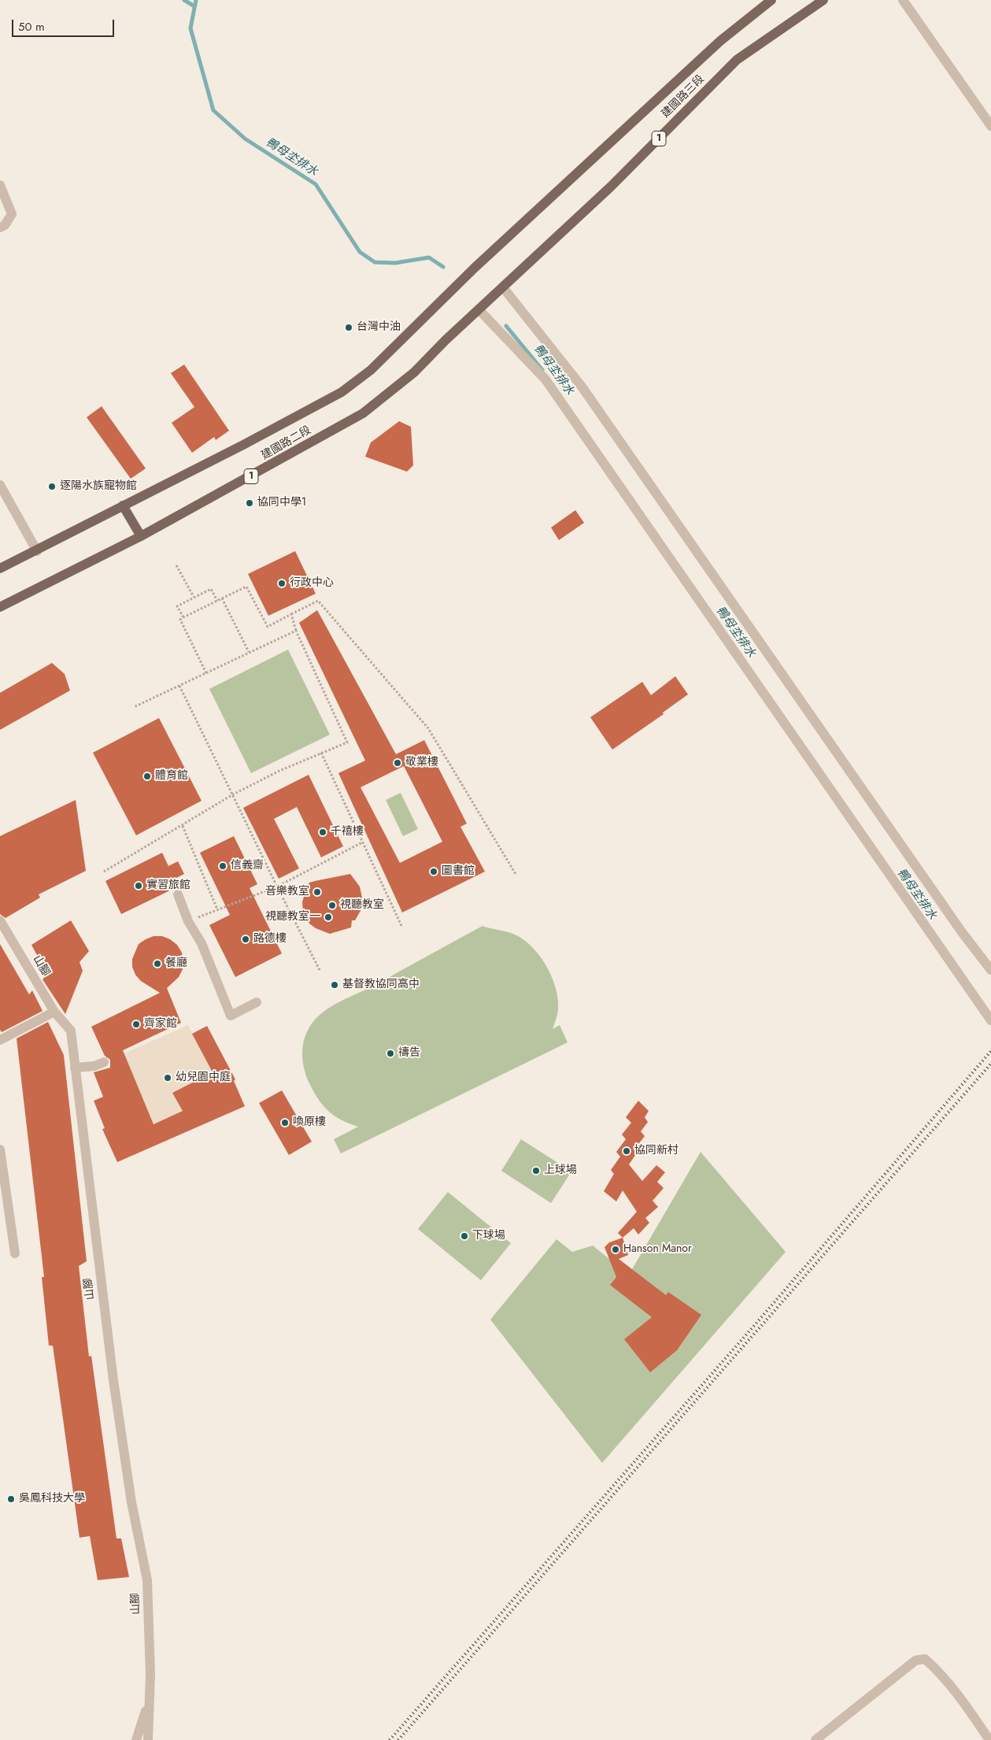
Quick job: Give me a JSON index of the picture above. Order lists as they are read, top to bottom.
{
  "streets": {
    "main road": ["建國路三段", "1", "建國路二段"],
    "street": ["山腳"]
  },
  "crossings": [
    ["建國路三段", "1"],
    ["建國路三段", "建國路二段"],
    ["1", "建國路二段"]
  ],
  "water": ["鴨母坔排水"],
  "places": [
    "台灣中油",
    "逐陽水族寵物館",
    "協同中學1",
    "行政中心",
    "敬業樓",
    "體育館",
    "千禧樓",
    "信義齋",
    "圖書館",
    "實習旅館",
    "音樂教室",
    "視聽教室",
    "視聽教室一",
    "路德樓",
    "餐廳",
    "基督教協同高中",
    "齊家館",
    "禱告",
    "幼兒園中庭",
    "喚原樓",
    "協同新村",
    "上球場",
    "下球場",
    "Hanson Manor",
    "吳鳳科技大學"
  ],
  "scale_bar": "50 m"
}
